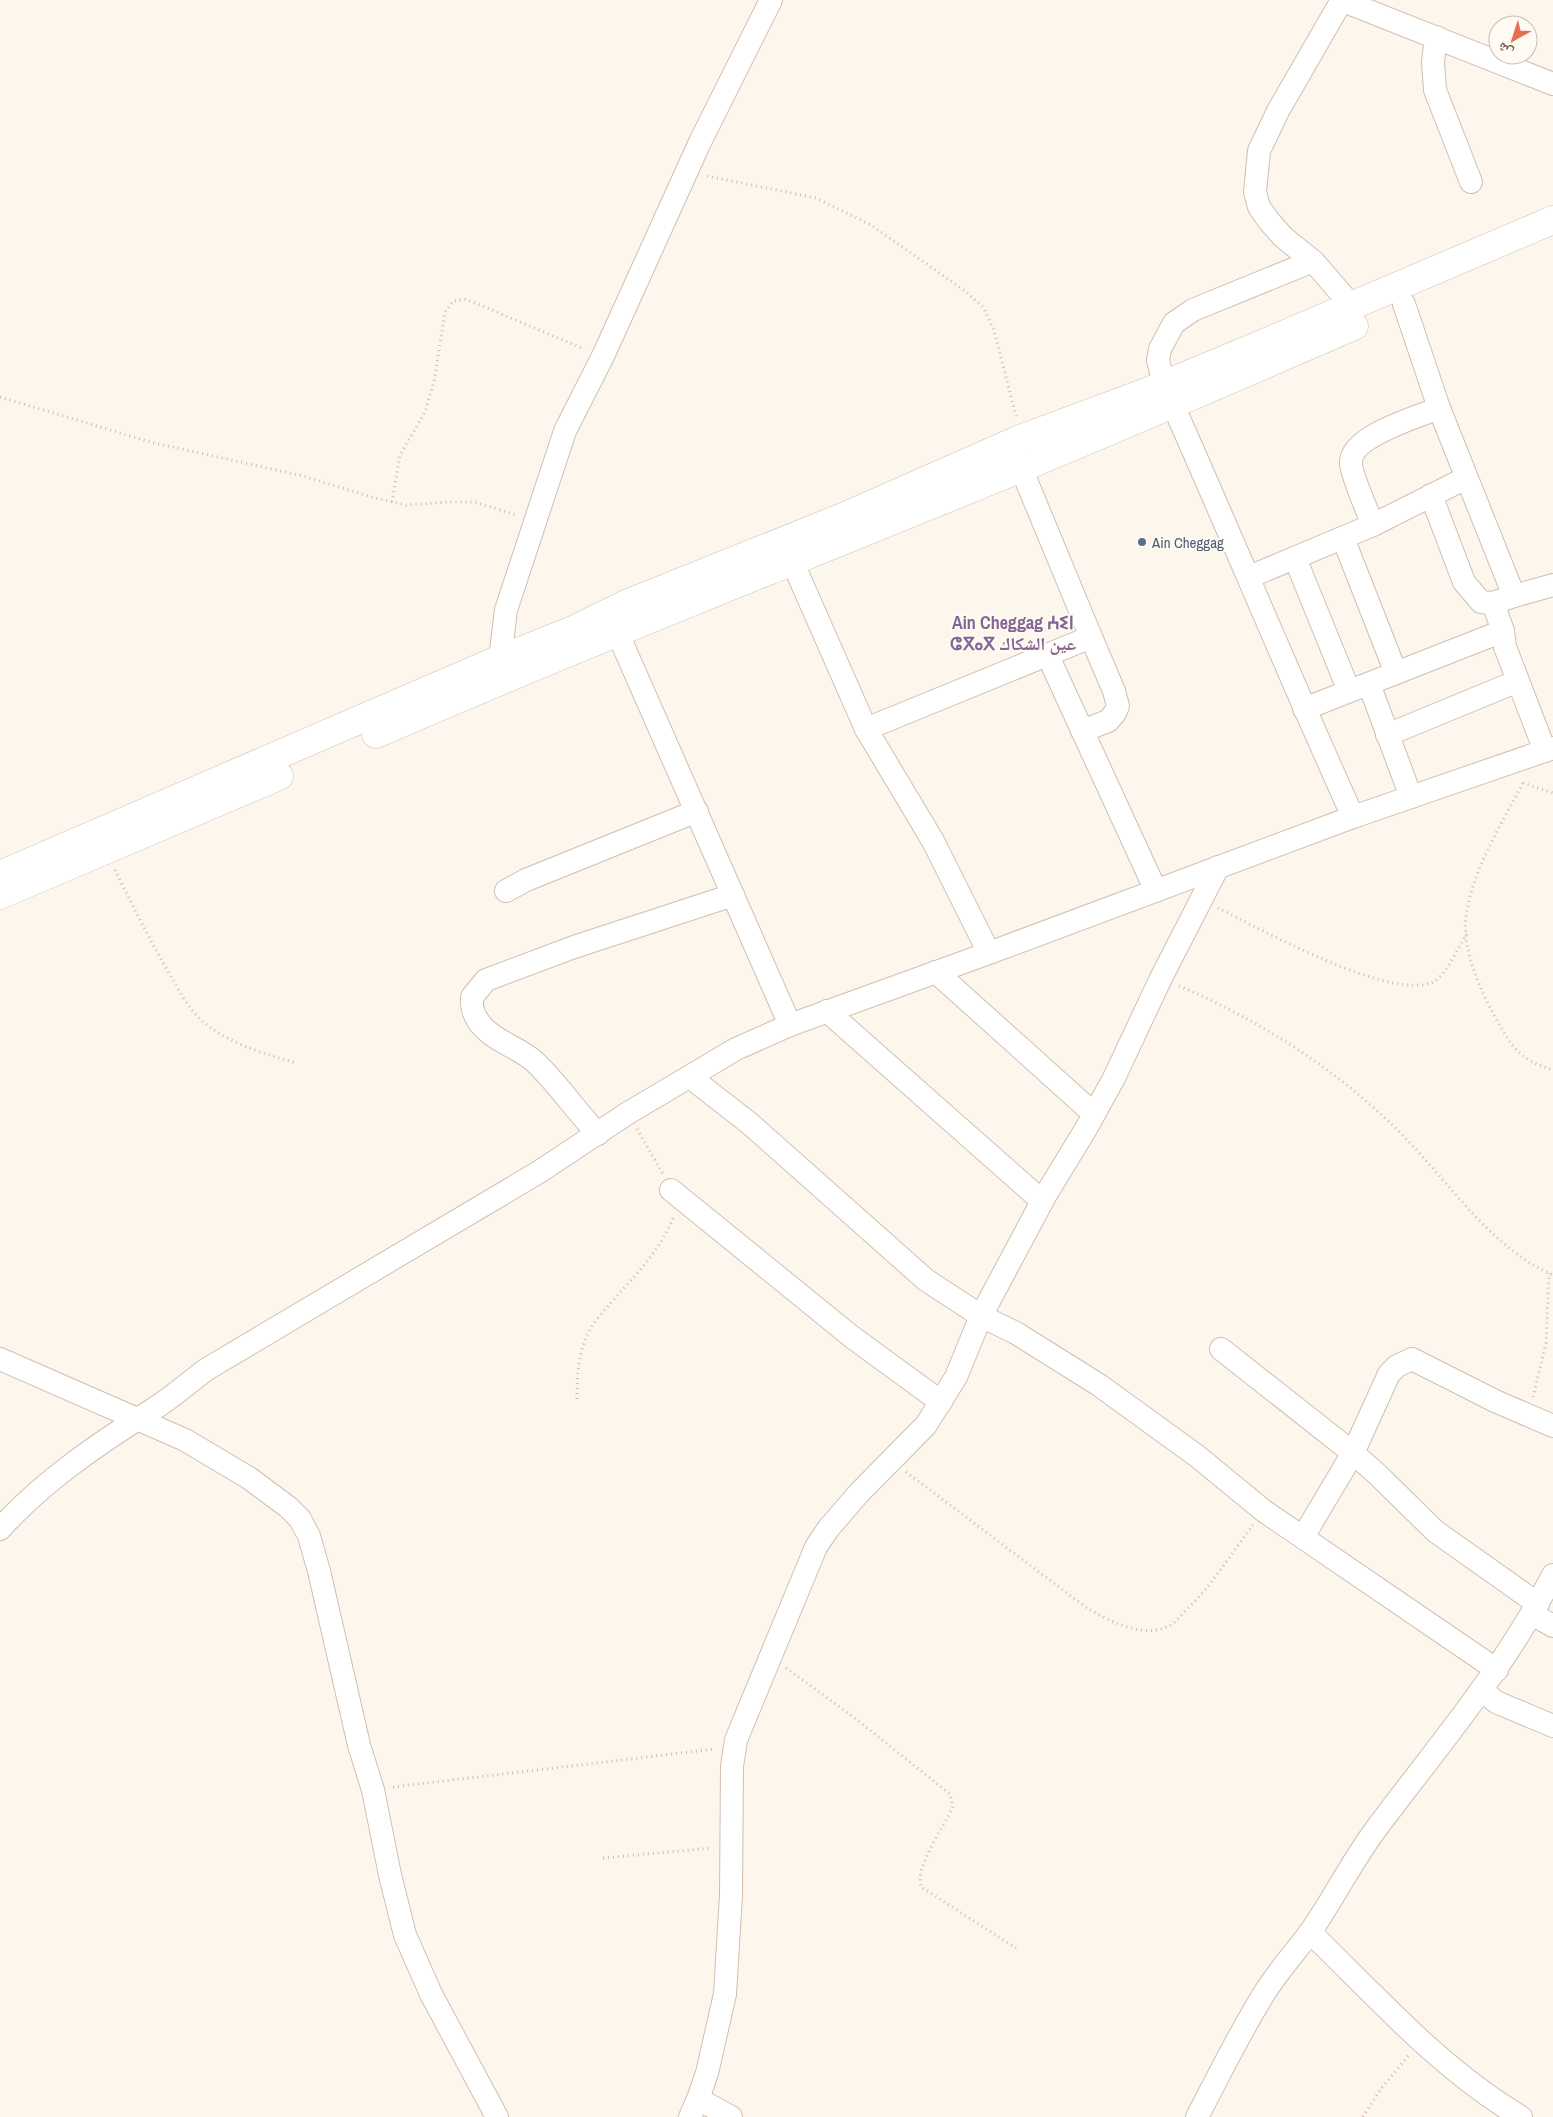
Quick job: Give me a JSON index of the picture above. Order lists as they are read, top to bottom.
{
  "districts": ["Ain Cheggag ⵄⵉⵏ ⵛⴳⴰⴳ عين الشكاك"],
  "places": ["Ain Cheggag"],
  "north": "bottom left"
}
